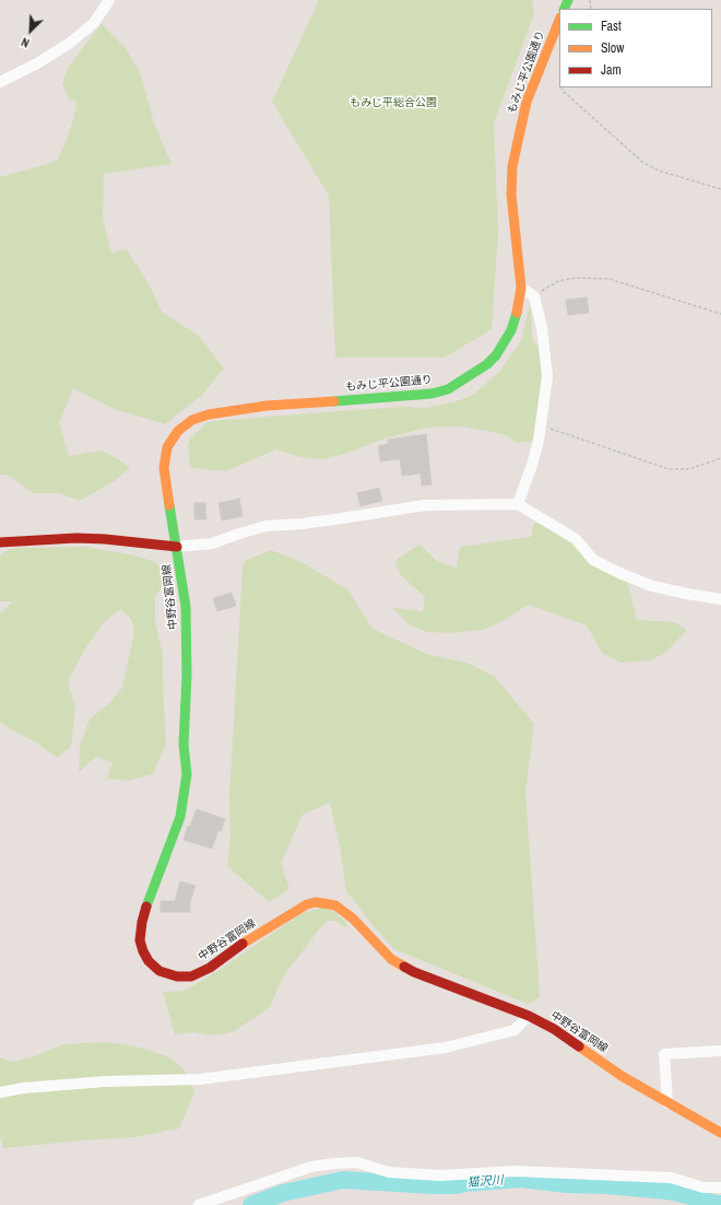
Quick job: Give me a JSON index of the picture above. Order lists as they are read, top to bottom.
{
  "streets": {
    "main road": ["もみじ平公園通り", "中野谷富岡線"]
  },
  "crossings": [
    ["もみじ平公園通り", "中野谷富岡線"]
  ],
  "water": ["猫沢川"],
  "parks": ["もみじ平総合公園"],
  "legend": ["Fast", "Slow", "Jam"],
  "north": "bottom left"
}
